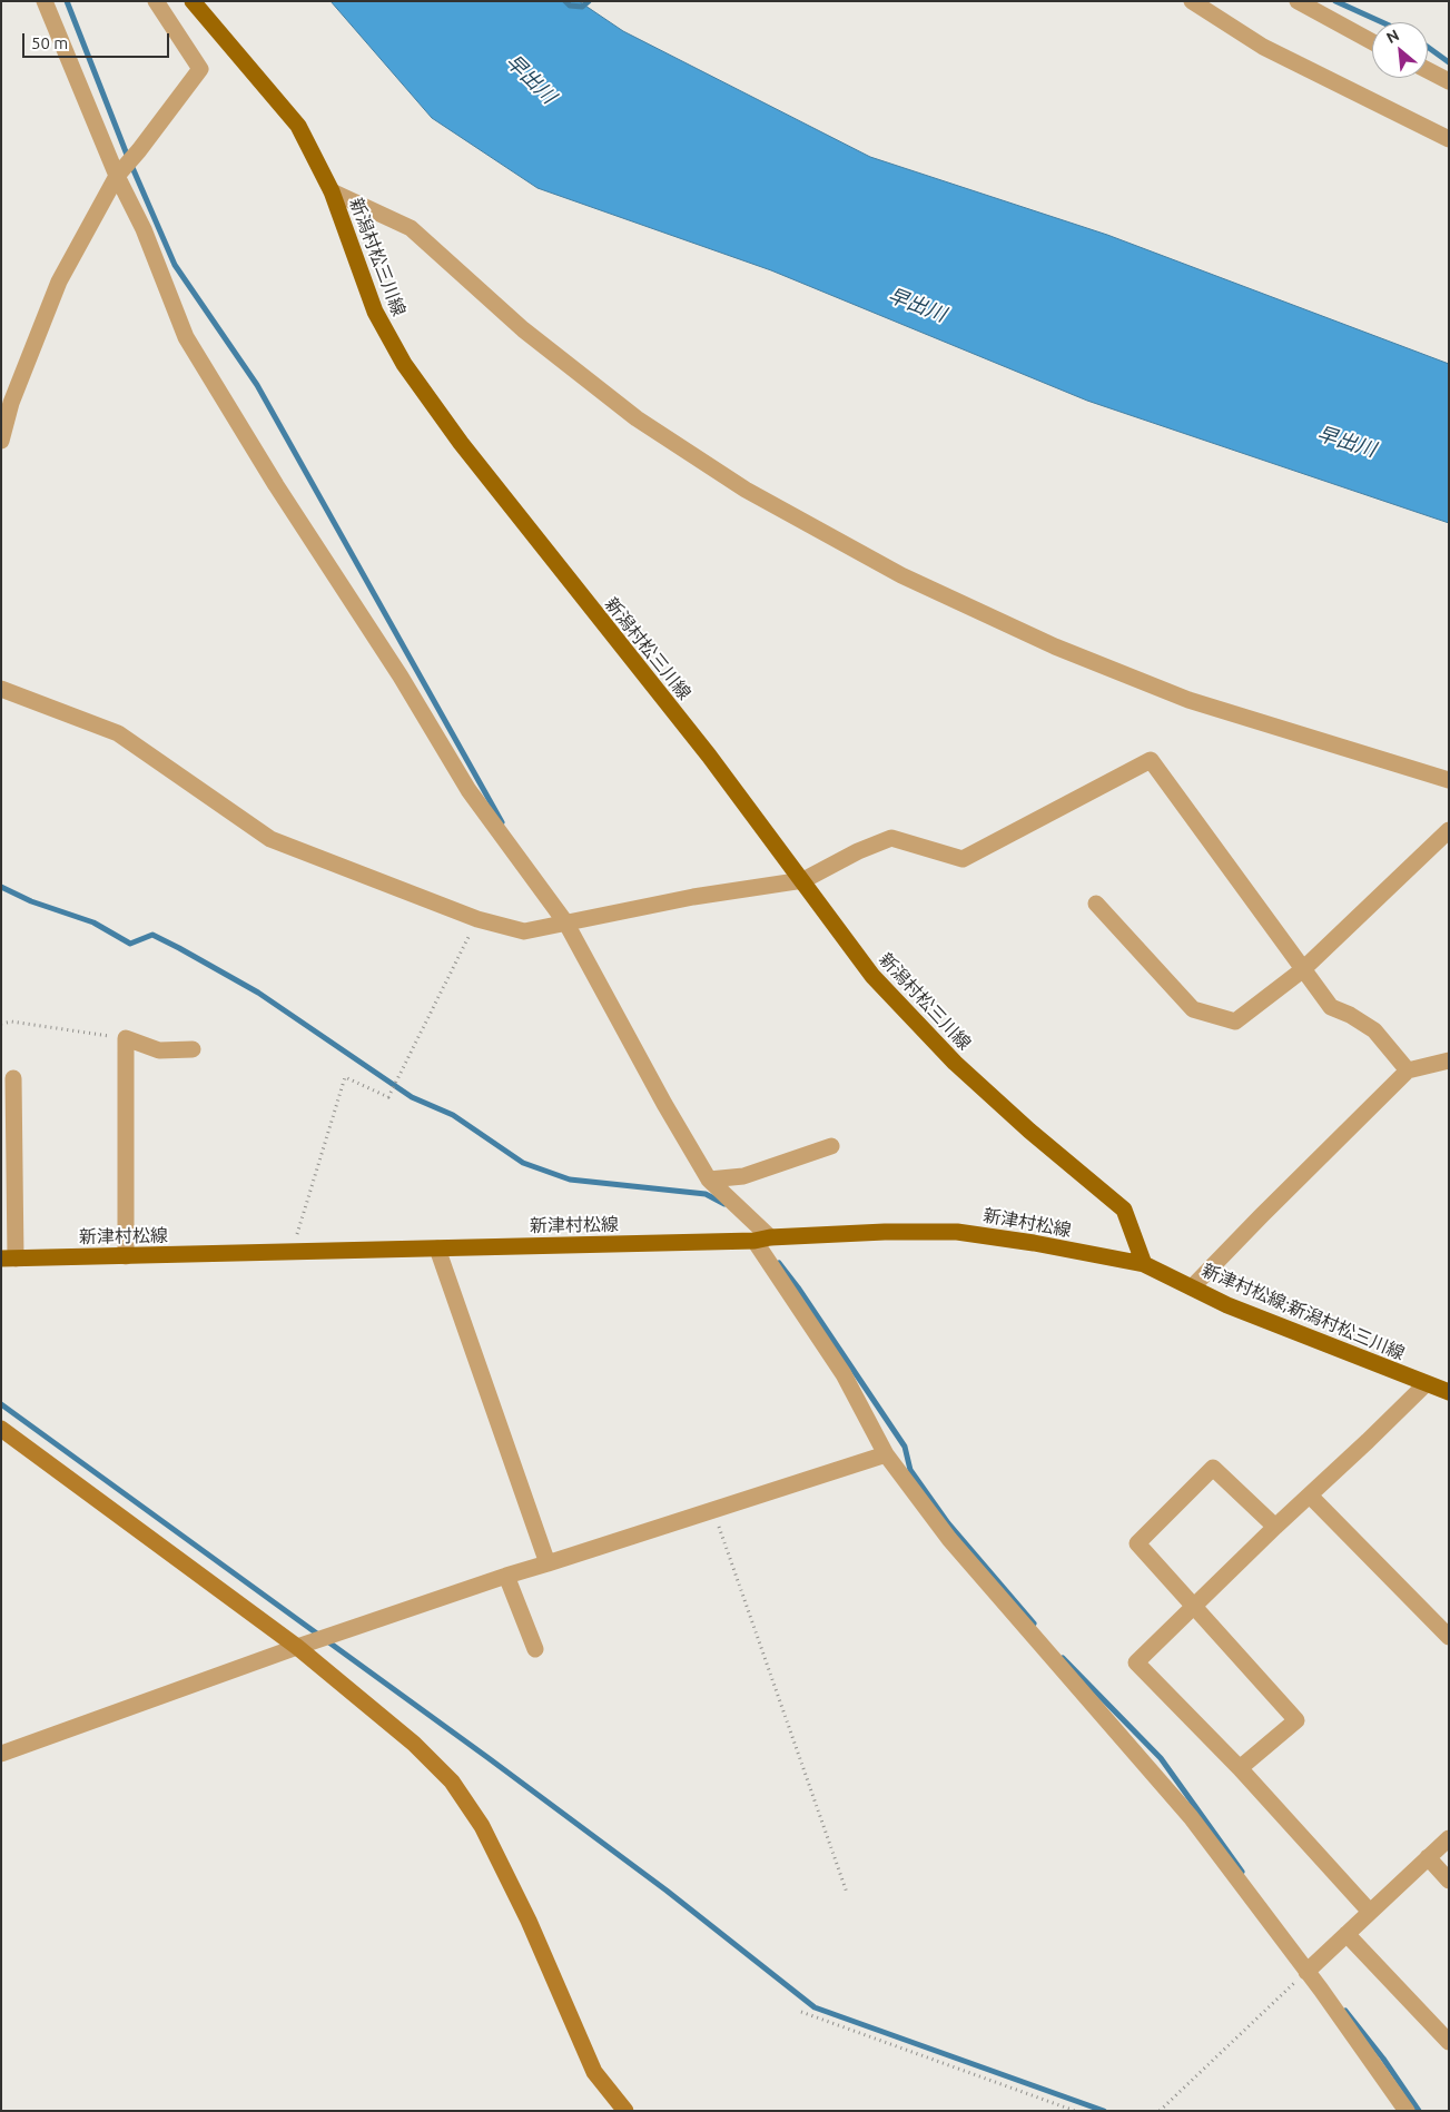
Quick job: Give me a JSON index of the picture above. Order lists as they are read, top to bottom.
{
  "streets": {
    "main road": ["新潟村松三川線", "新津村松線", "新津村松線;新潟村松三川線"]
  },
  "crossings": [
    ["新潟村松三川線", "新津村松線"],
    ["新潟村松三川線", "新津村松線;新潟村松三川線"],
    ["新津村松線", "新津村松線;新潟村松三川線"]
  ],
  "water": ["早出川"],
  "scale_bar": "50 m",
  "north": "top left"
}
